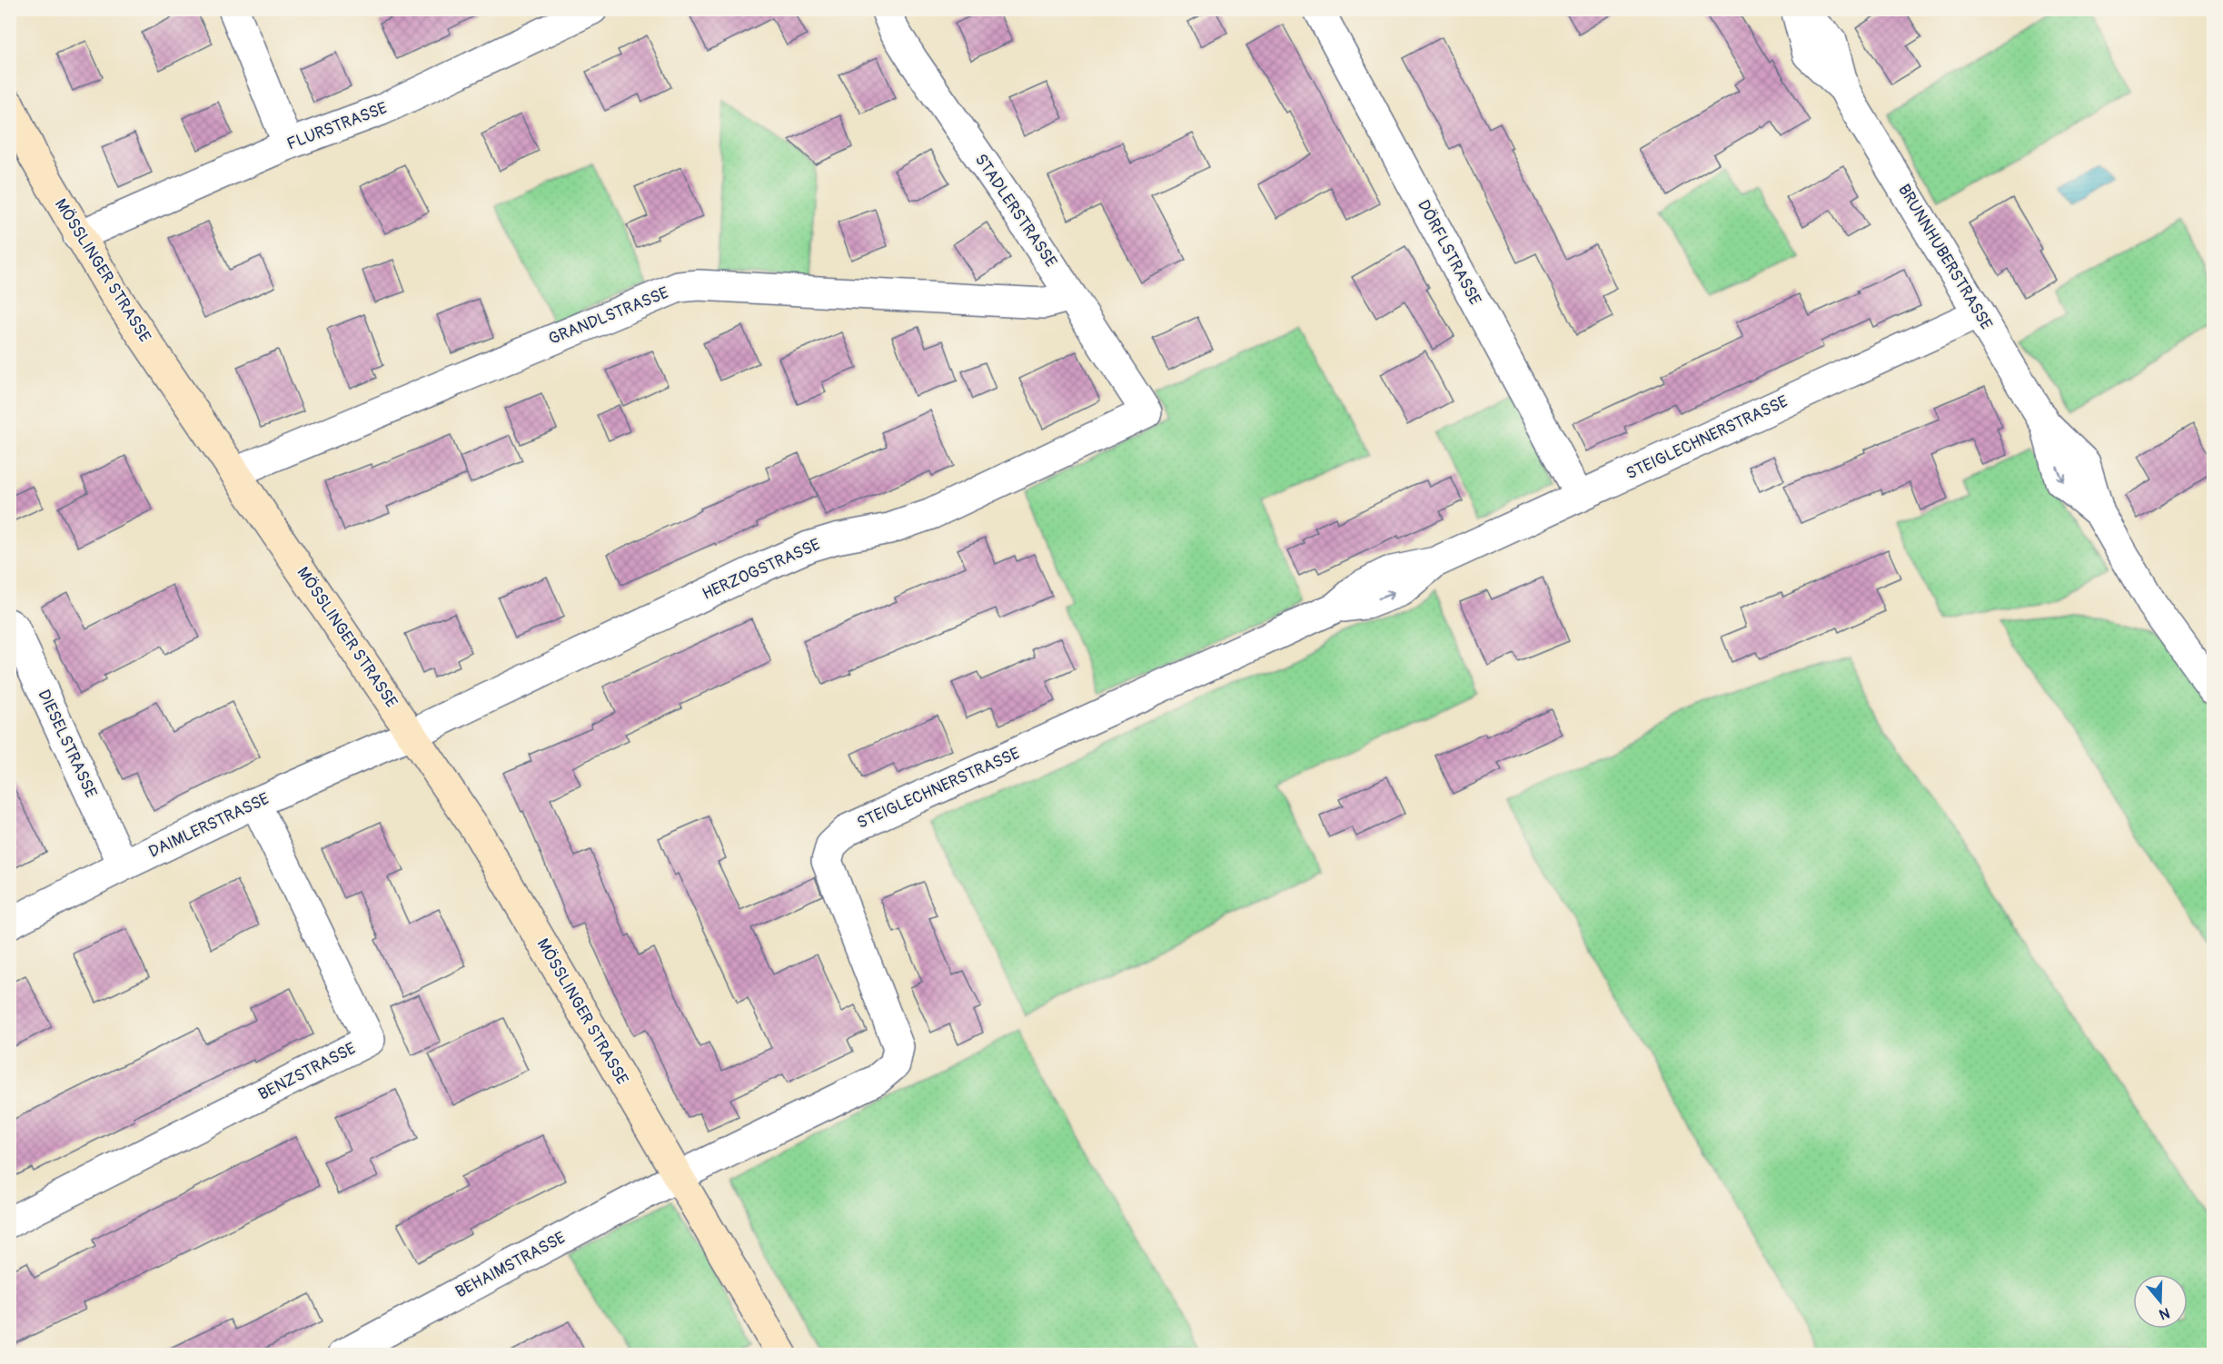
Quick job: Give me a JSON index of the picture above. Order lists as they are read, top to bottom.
{
  "streets": {
    "street": [
      "FLURSTRASSE",
      "STADLERSTRASSE",
      "DÖRFLSTRASSE",
      "BRUNNHUBERSTRASSE",
      "MÖSSLINGER STRASSE",
      "GRANDLSTRASSE",
      "STEIGLECHNERSTRASSE",
      "HERZOGSTRASSE",
      "DIESELSTRASSE",
      "DAIMLERSTRASSE",
      "BENZSTRASSE",
      "BEHAIMSTRASSE"
    ]
  },
  "crossings": [
    ["FLURSTRASSE", "MÖSSLINGER STRASSE"],
    ["STADLERSTRASSE", "GRANDLSTRASSE"],
    ["STADLERSTRASSE", "HERZOGSTRASSE"],
    ["DÖRFLSTRASSE", "STEIGLECHNERSTRASSE"],
    ["BRUNNHUBERSTRASSE", "STEIGLECHNERSTRASSE"],
    ["MÖSSLINGER STRASSE", "GRANDLSTRASSE"],
    ["MÖSSLINGER STRASSE", "STEIGLECHNERSTRASSE"],
    ["MÖSSLINGER STRASSE", "HERZOGSTRASSE"],
    ["MÖSSLINGER STRASSE", "DAIMLERSTRASSE"],
    ["MÖSSLINGER STRASSE", "BEHAIMSTRASSE"],
    ["STEIGLECHNERSTRASSE", "BEHAIMSTRASSE"],
    ["HERZOGSTRASSE", "DAIMLERSTRASSE"],
    ["DIESELSTRASSE", "DAIMLERSTRASSE"],
    ["DAIMLERSTRASSE", "BENZSTRASSE"]
  ],
  "north": "bottom"
}
